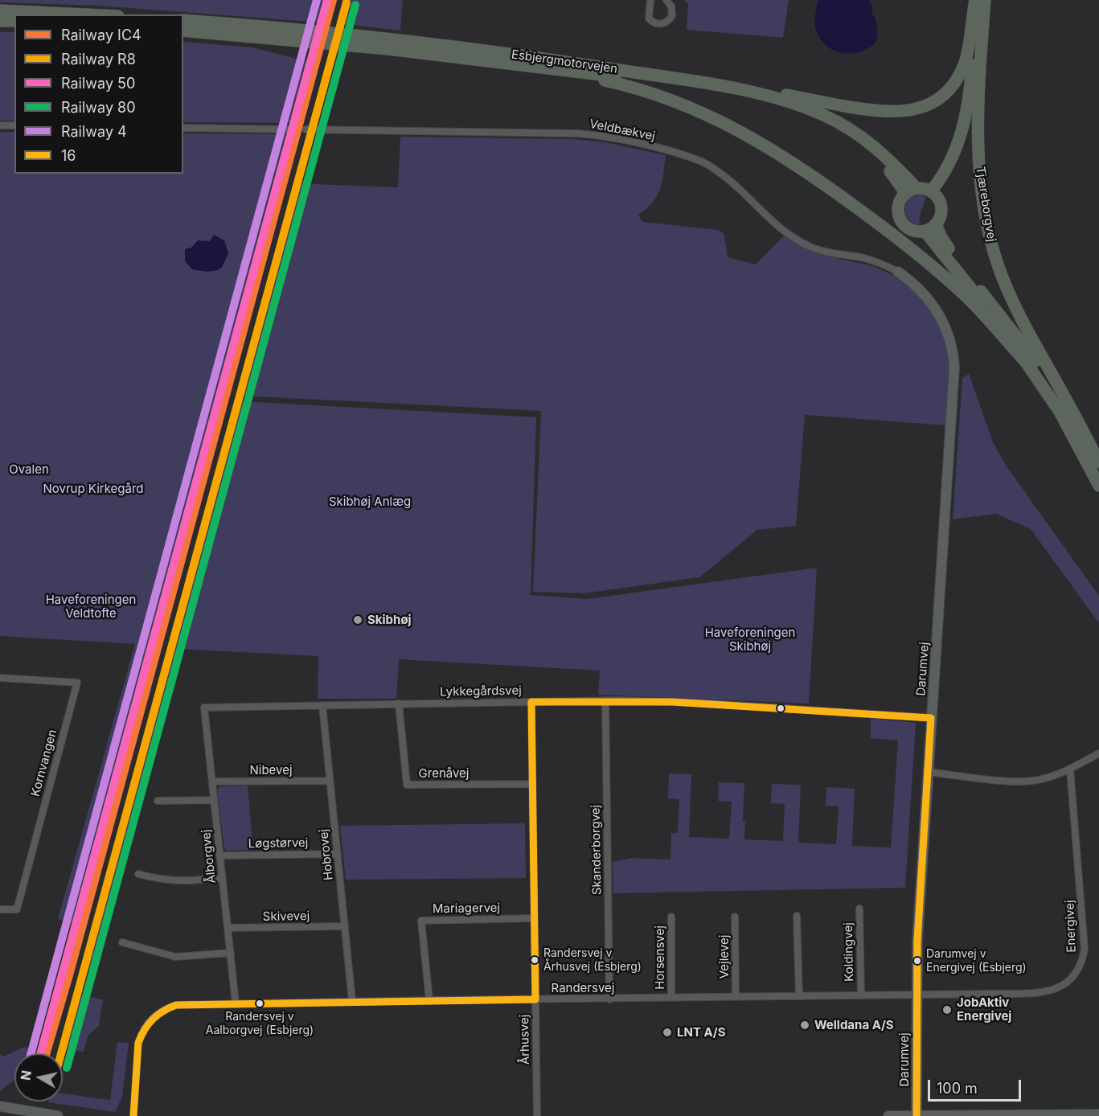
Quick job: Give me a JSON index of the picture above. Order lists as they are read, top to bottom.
{
  "streets": {
    "highway": ["Esbjergmotorvejen", "Tjæreborgvej"],
    "street": [
      "Veldbækvej",
      "Darumvej",
      "Lykkegårdsvej",
      "Kornvangen",
      "Nibevej",
      "Grenåvej",
      "Løgstørvej",
      "Skanderborgvej",
      "Hobrovej",
      "Ålborgvej",
      "Mariagervej",
      "Skivevej",
      "Energivej",
      "Koldingvej",
      "Vejlevej",
      "Horsensvej",
      "Randersvej",
      "Århusvej"
    ]
  },
  "crossings": [
    ["Esbjergmotorvejen", "Tjæreborgvej"],
    ["Veldbækvej", "Darumvej"],
    ["Darumvej", "Lykkegårdsvej"],
    ["Darumvej", "Energivej"],
    ["Darumvej", "Randersvej"],
    ["Lykkegårdsvej", "Grenåvej"],
    ["Lykkegårdsvej", "Skanderborgvej"],
    ["Lykkegårdsvej", "Hobrovej"],
    ["Lykkegårdsvej", "Ålborgvej"],
    ["Lykkegårdsvej", "Århusvej"],
    ["Nibevej", "Hobrovej"],
    ["Nibevej", "Ålborgvej"],
    ["Grenåvej", "Århusvej"],
    ["Løgstørvej", "Hobrovej"],
    ["Løgstørvej", "Ålborgvej"],
    ["Skanderborgvej", "Randersvej"],
    ["Hobrovej", "Skivevej"],
    ["Hobrovej", "Randersvej"],
    ["Ålborgvej", "Skivevej"],
    ["Ålborgvej", "Randersvej"],
    ["Mariagervej", "Randersvej"],
    ["Mariagervej", "Århusvej"],
    ["Energivej", "Randersvej"],
    ["Koldingvej", "Randersvej"],
    ["Vejlevej", "Randersvej"],
    ["Horsensvej", "Randersvej"],
    ["Randersvej", "Århusvej"]
  ],
  "parks": [
    "Ovalen",
    "Novrup Kirkegård",
    "Skibhøj Anlæg",
    "Haveforeningen Veldtofte",
    "Haveforeningen Skibhøj"
  ],
  "places": [
    "Skibhøj",
    "Randersvej v Århusvej (Esbjerg)",
    "Darumvej v Energivej (Esbjerg)",
    "Randersvej v Aalborgvej (Esbjerg)",
    "JobAktiv Energivej",
    "Welldana A/S",
    "LNT A/S"
  ],
  "lines": [
    "rail line IC4",
    "rail line 50",
    "rail line 4",
    "rail line R8",
    "rail line 80",
    "transit line 16"
  ],
  "legend": [
    "Railway IC4",
    "Railway R8",
    "Railway 50",
    "Railway 80",
    "Railway 4",
    "16"
  ],
  "scale_bar": "100 m",
  "north": "left"
}
